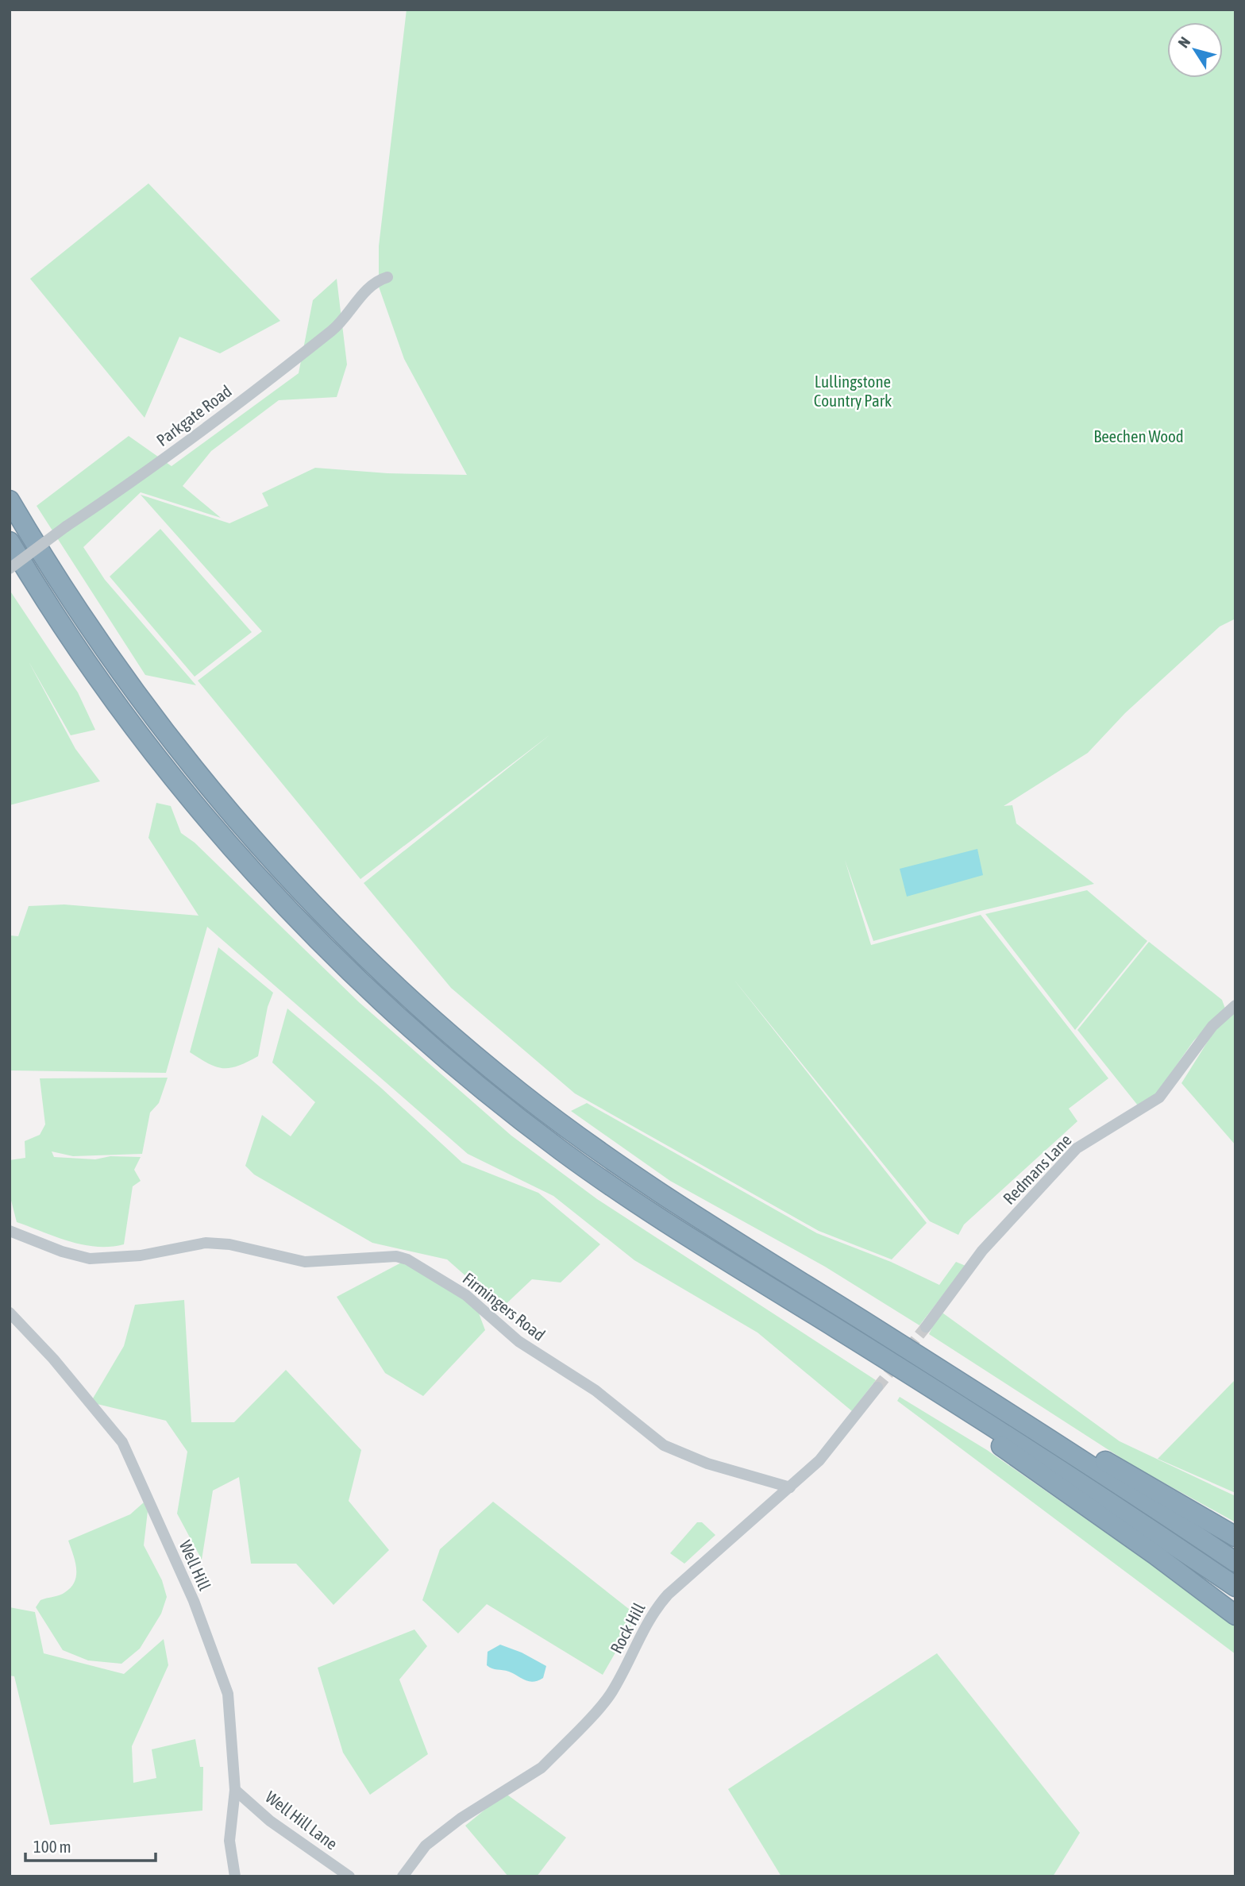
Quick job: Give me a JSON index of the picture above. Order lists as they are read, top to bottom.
{
  "streets": {
    "street": [
      "Parkgate Road",
      "Redmans Lane",
      "Firmingers Road",
      "Well Hill",
      "Rock Hill",
      "Well Hill Lane"
    ]
  },
  "crossings": [
    ["Firmingers Road", "Rock Hill"],
    ["Well Hill", "Well Hill Lane"]
  ],
  "parks": ["Lullingstone Country Park", "Beechen Wood"],
  "scale_bar": "100 m",
  "north": "top left"
}
